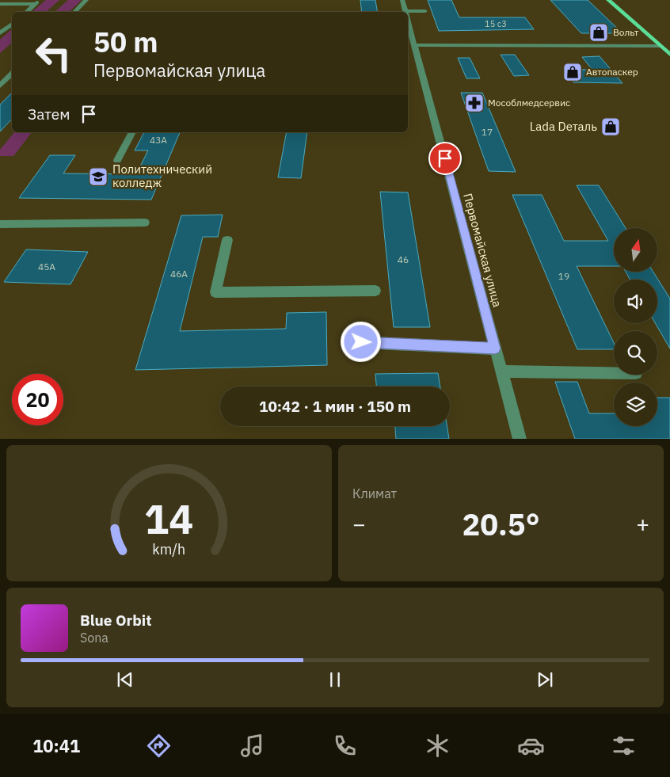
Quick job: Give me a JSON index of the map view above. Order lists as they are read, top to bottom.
{
  "streets": {
    "street": ["Первомайская улица"]
  },
  "places": {
    "shop": ["Вольт", "Автопаскер", "Lada Dеталь"],
    "pharmacy": ["Мособлмедсервис"],
    "school or university": ["Политехнический колледж"]
  },
  "house_numbers": [
    "15 с3",
    "17",
    "43А",
    "46",
    "45А",
    "46А",
    "19"
  ],
  "north": "top",
  "page": {
    "turn": ["50 m", "Первомайская улица"],
    "then": "Затем",
    "limit": "20",
    "trip": "10:42 · 1 мин · 150 m",
    "tile": "Климат",
    "heat": ["−", "20.5°", "+"],
    "song": ["Blue Orbit", "Sona"],
    "tabs": "10:41",
    "gauge": ["14", "km/h"]
  }
}
